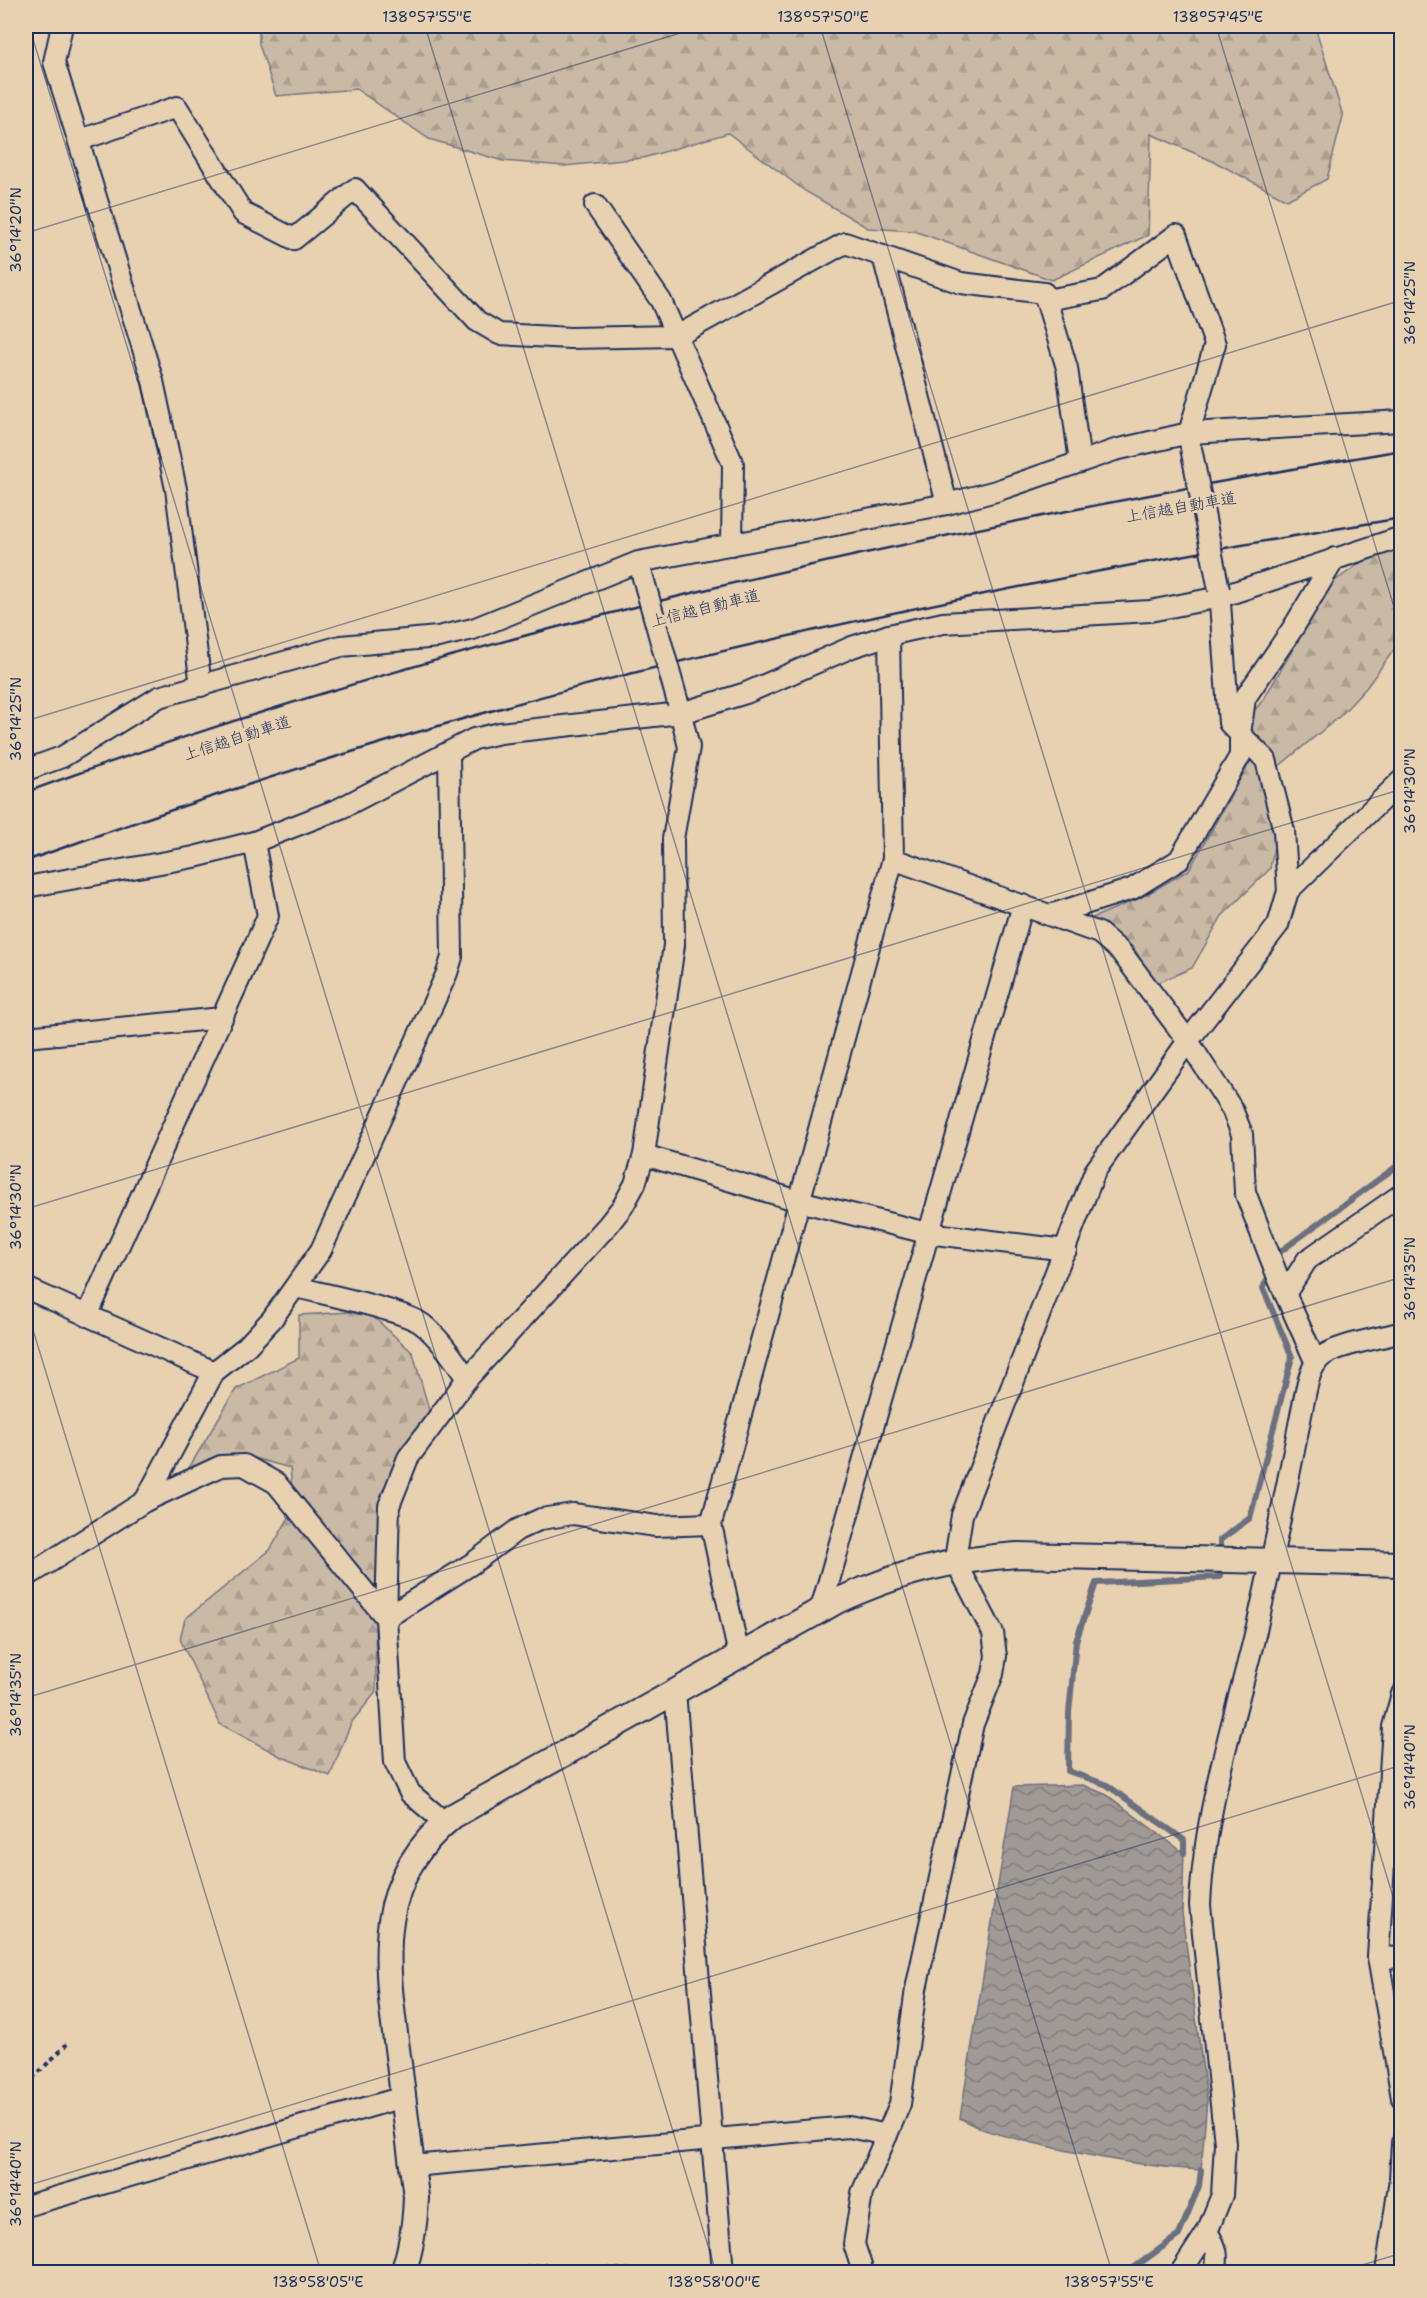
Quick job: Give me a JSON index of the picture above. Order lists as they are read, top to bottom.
{
  "streets": {
    "highway": ["上信越自動車道"]
  },
  "coordinates": [
    "138°57'55\"E",
    "138°57'50\"E",
    "138°57'45\"E",
    "36°14'20\"N",
    "36°14'25\"N",
    "36°14'30\"N",
    "36°14'35\"N",
    "36°14'40\"N",
    "138°58'05\"E",
    "138°58'00\"E"
  ]
}
